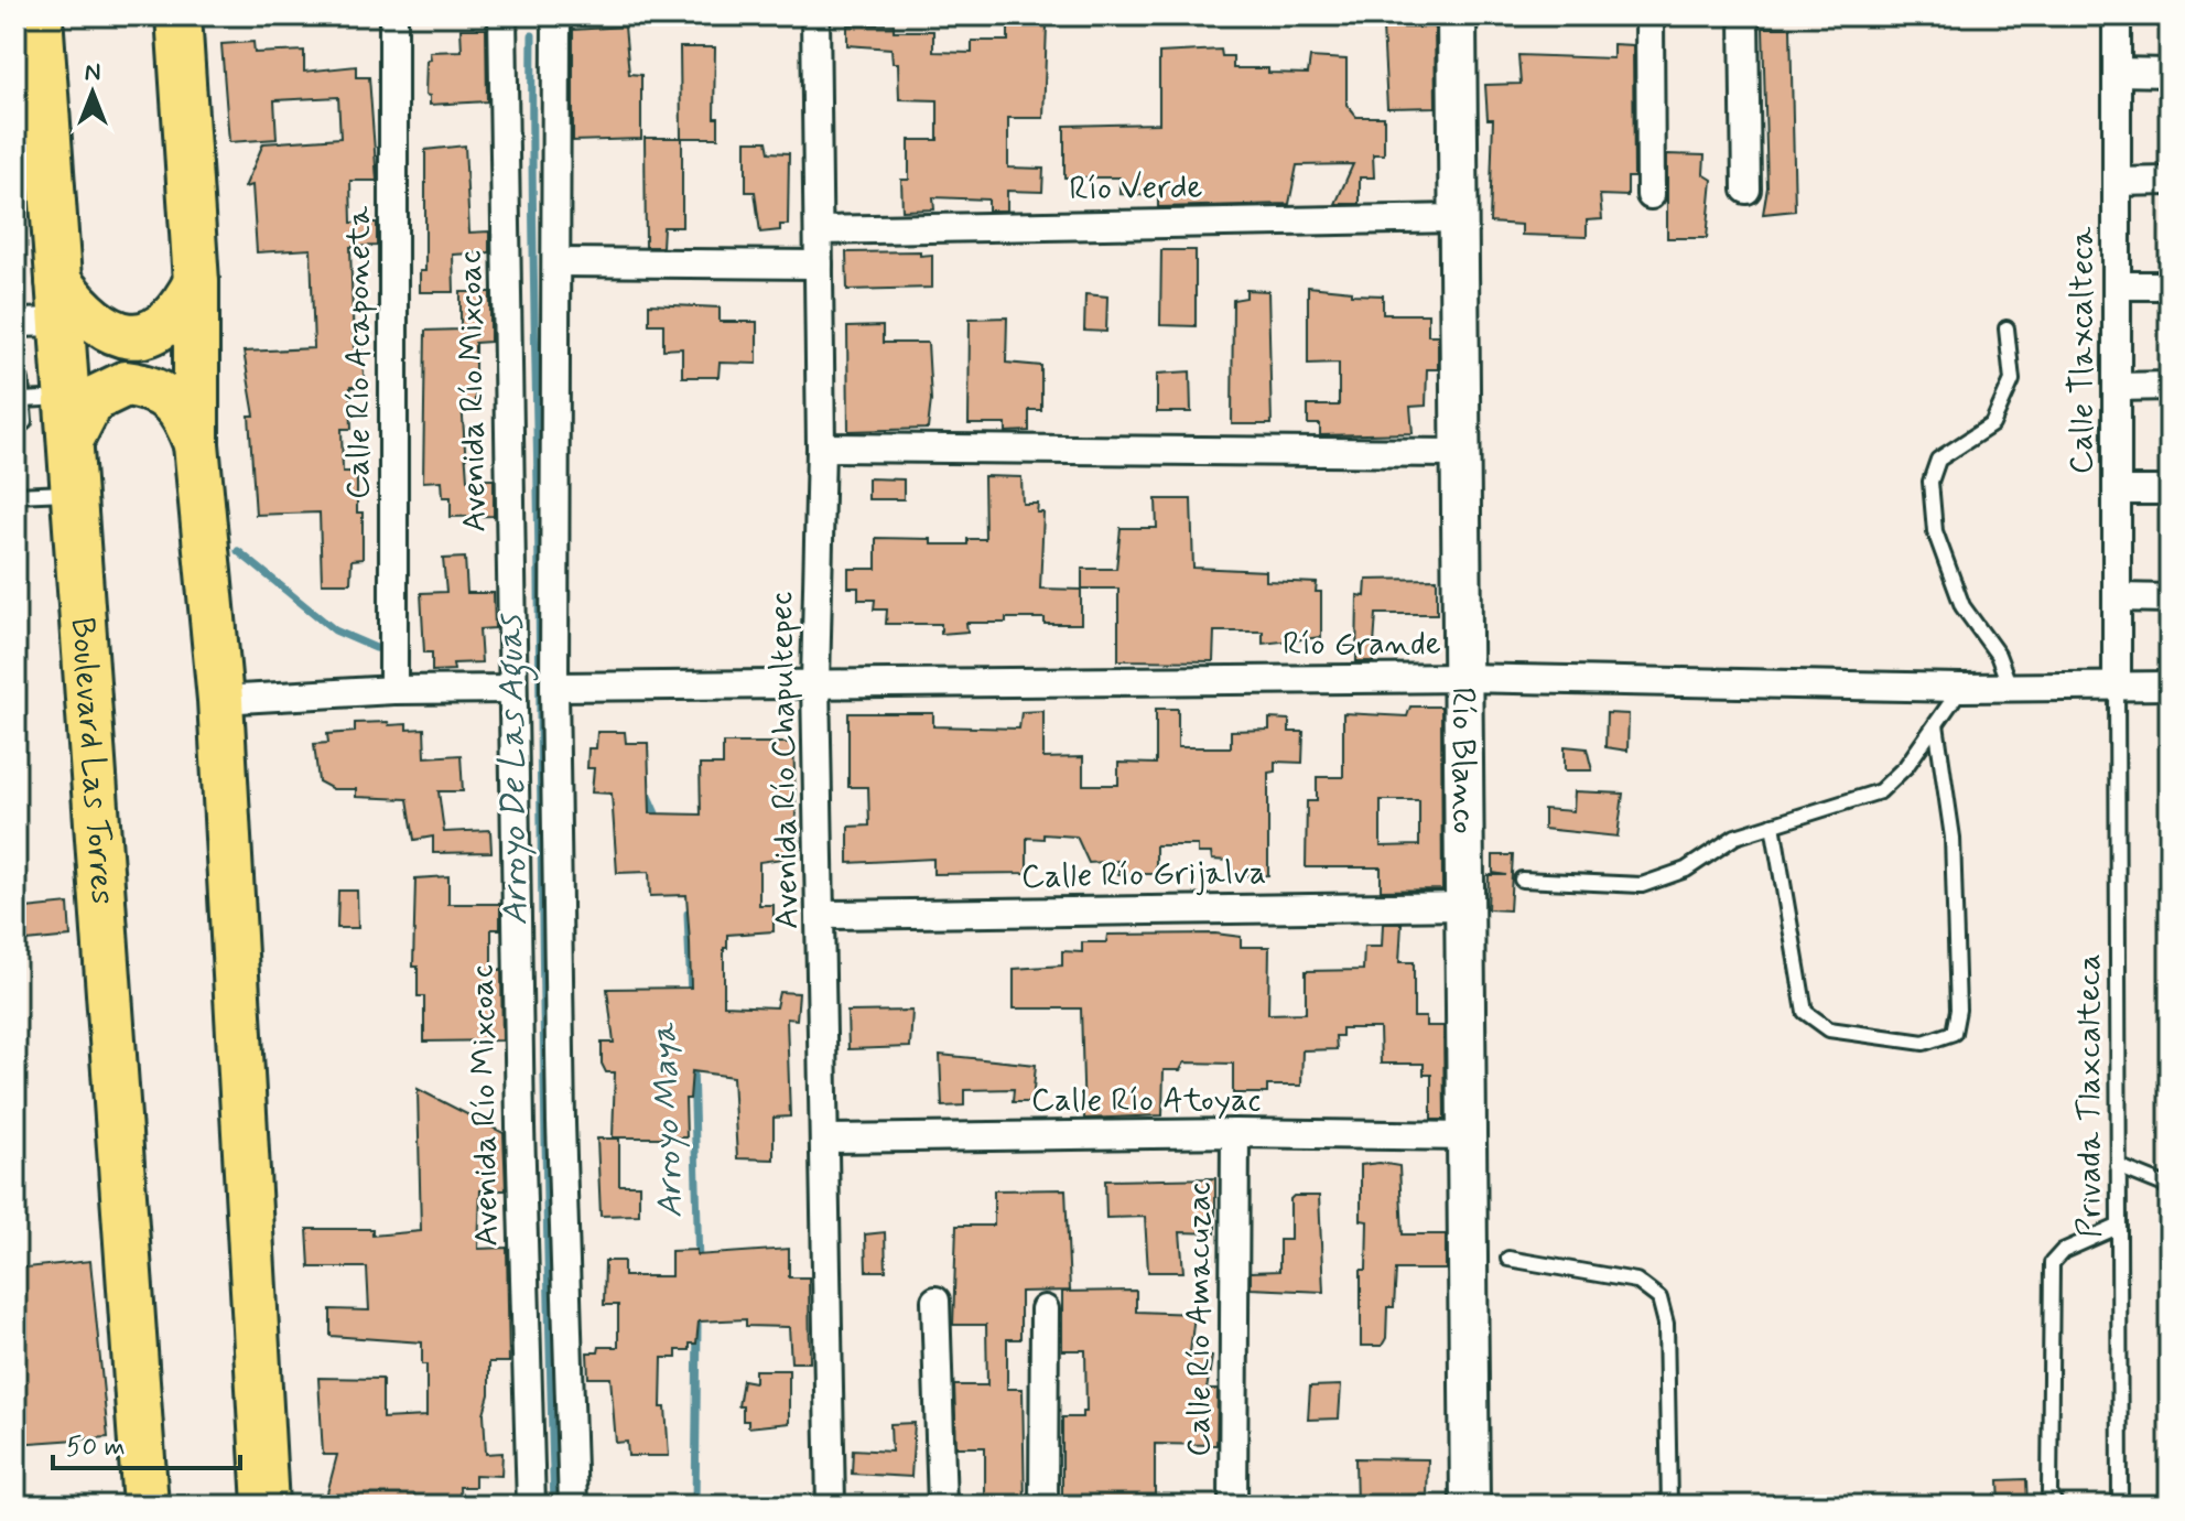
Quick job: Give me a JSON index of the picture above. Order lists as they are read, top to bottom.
{
  "streets": {
    "main road": ["Boulevard Las Torres"],
    "street": [
      "Río Verde",
      "Calle Tlaxcalteca",
      "Calle Río Acaponeta",
      "Avenida Río Mixcoac",
      "Río Grande",
      "Avenida Río Chapultepec",
      "Río Blanco",
      "Calle Río Grijalva",
      "Calle Río Atoyac",
      "Calle Río Amacuzac"
    ],
    "lane": ["Privada Tlaxcalteca"]
  },
  "crossings": [
    ["Río Verde", "Avenida Río Chapultepec"],
    ["Río Verde", "Río Blanco"],
    ["Calle Tlaxcalteca", "Río Grande"],
    ["Calle Tlaxcalteca", "Privada Tlaxcalteca"],
    ["Río Grande", "Avenida Río Chapultepec"],
    ["Río Grande", "Río Blanco"],
    ["Río Grande", "Privada Tlaxcalteca"],
    ["Avenida Río Chapultepec", "Calle Río Grijalva"],
    ["Avenida Río Chapultepec", "Calle Río Atoyac"],
    ["Río Blanco", "Calle Río Grijalva"],
    ["Río Blanco", "Calle Río Atoyac"],
    ["Calle Río Atoyac", "Calle Río Amacuzac"]
  ],
  "water": ["Arroyo De Las Aguas", "Arroyo Maya"],
  "scale_bar": "50 m",
  "north": "top"
}
